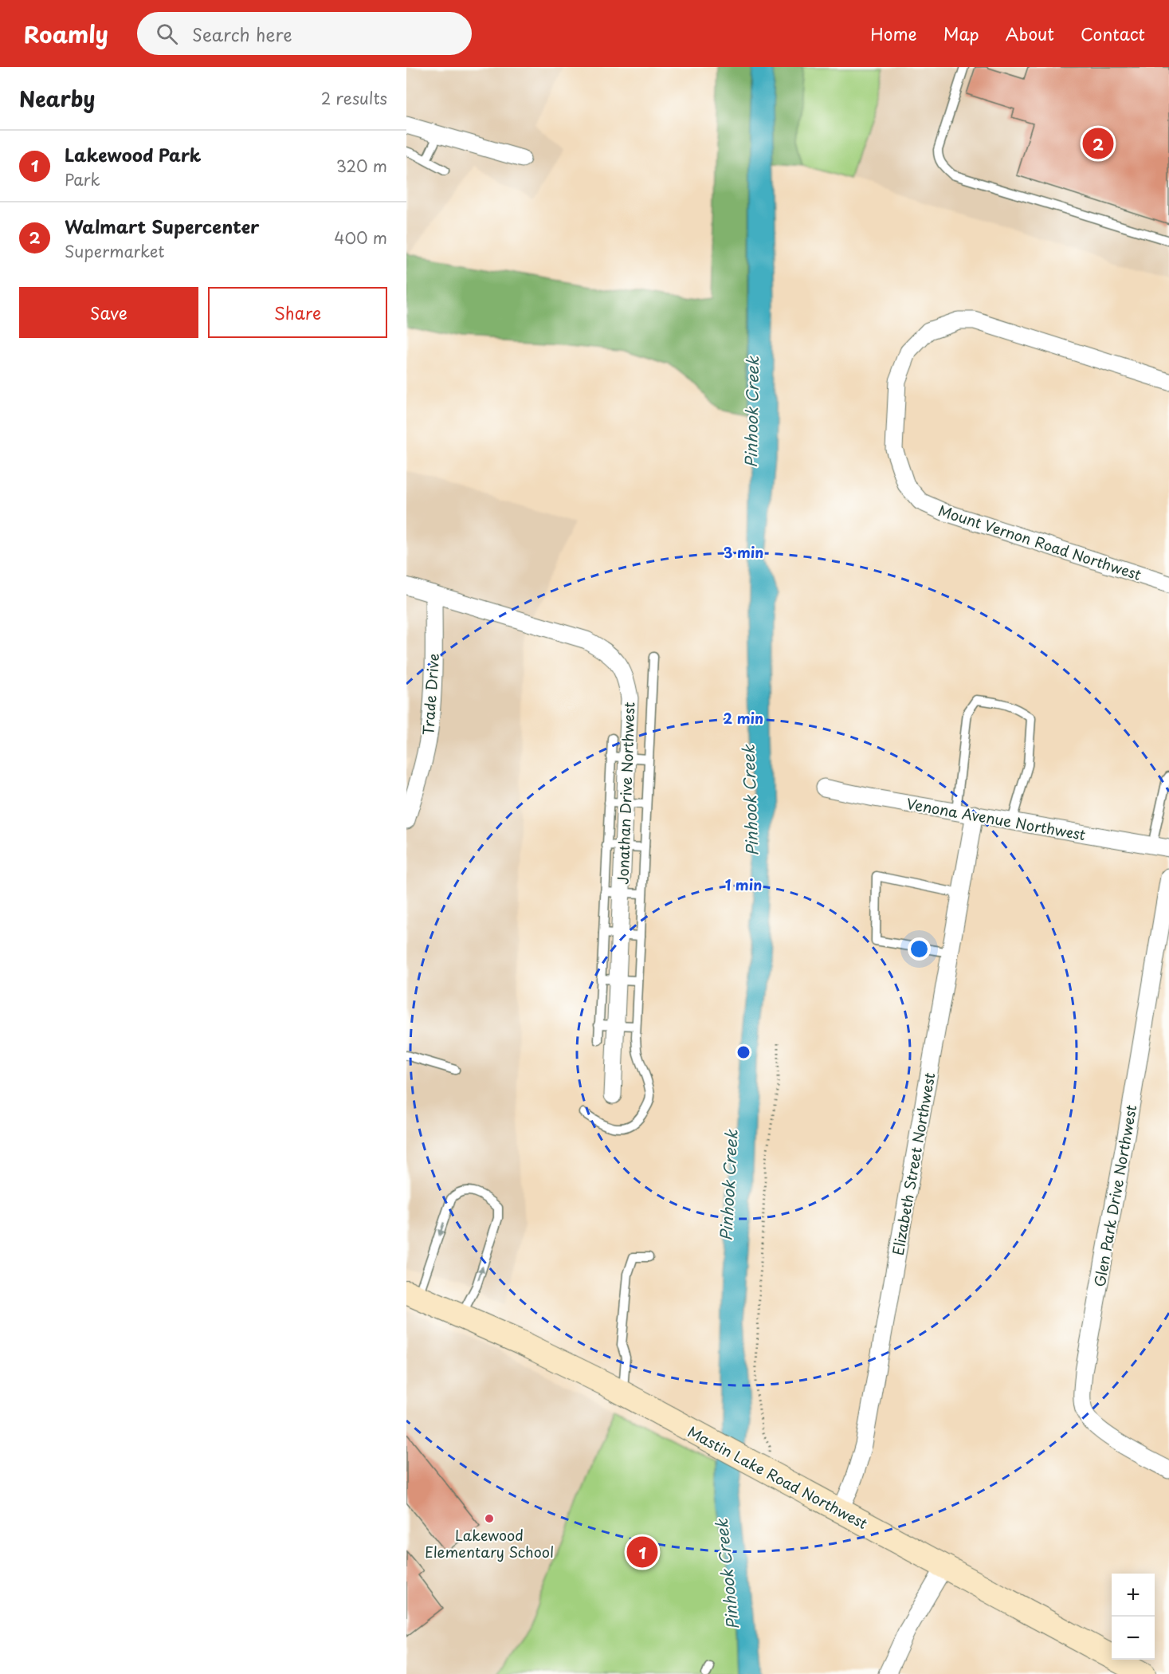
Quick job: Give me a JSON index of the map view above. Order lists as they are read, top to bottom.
{
  "streets": {
    "street": [
      "Mount Vernon Road Northwest",
      "Trade Drive",
      "Jonathan Drive Northwest",
      "Venona Avenue Northwest",
      "Elizabeth Street Northwest",
      "Glen Park Drive Northwest",
      "Mastin Lake Road Northwest"
    ]
  },
  "crossings": [
    ["Trade Drive", "Jonathan Drive Northwest"],
    ["Venona Avenue Northwest", "Elizabeth Street Northwest"],
    ["Elizabeth Street Northwest", "Mastin Lake Road Northwest"]
  ],
  "water": ["Pinhook Creek"],
  "places": ["Lakewood Elementary School"],
  "page": {
    "header": "Roamly",
    "search": "Search here",
    "nav": [
      "Home",
      "Map",
      "About",
      "Contact"
    ],
    "heading": ["Nearby", "2 results"],
    "pins": ["2", "1"],
    "list": [
      {
        "mark": "1",
        "name": "Lakewood Park",
        "note": "Park",
        "value": "320 m"
      },
      {
        "mark": "2",
        "name": "Walmart Supercenter",
        "note": "Supermarket",
        "value": "400 m"
      }
    ],
    "buttons": ["Save", "Share"],
    "map_buttons": ["+", "−"]
  },
  "rings": ["3 min", "2 min", "1 min"]
}
